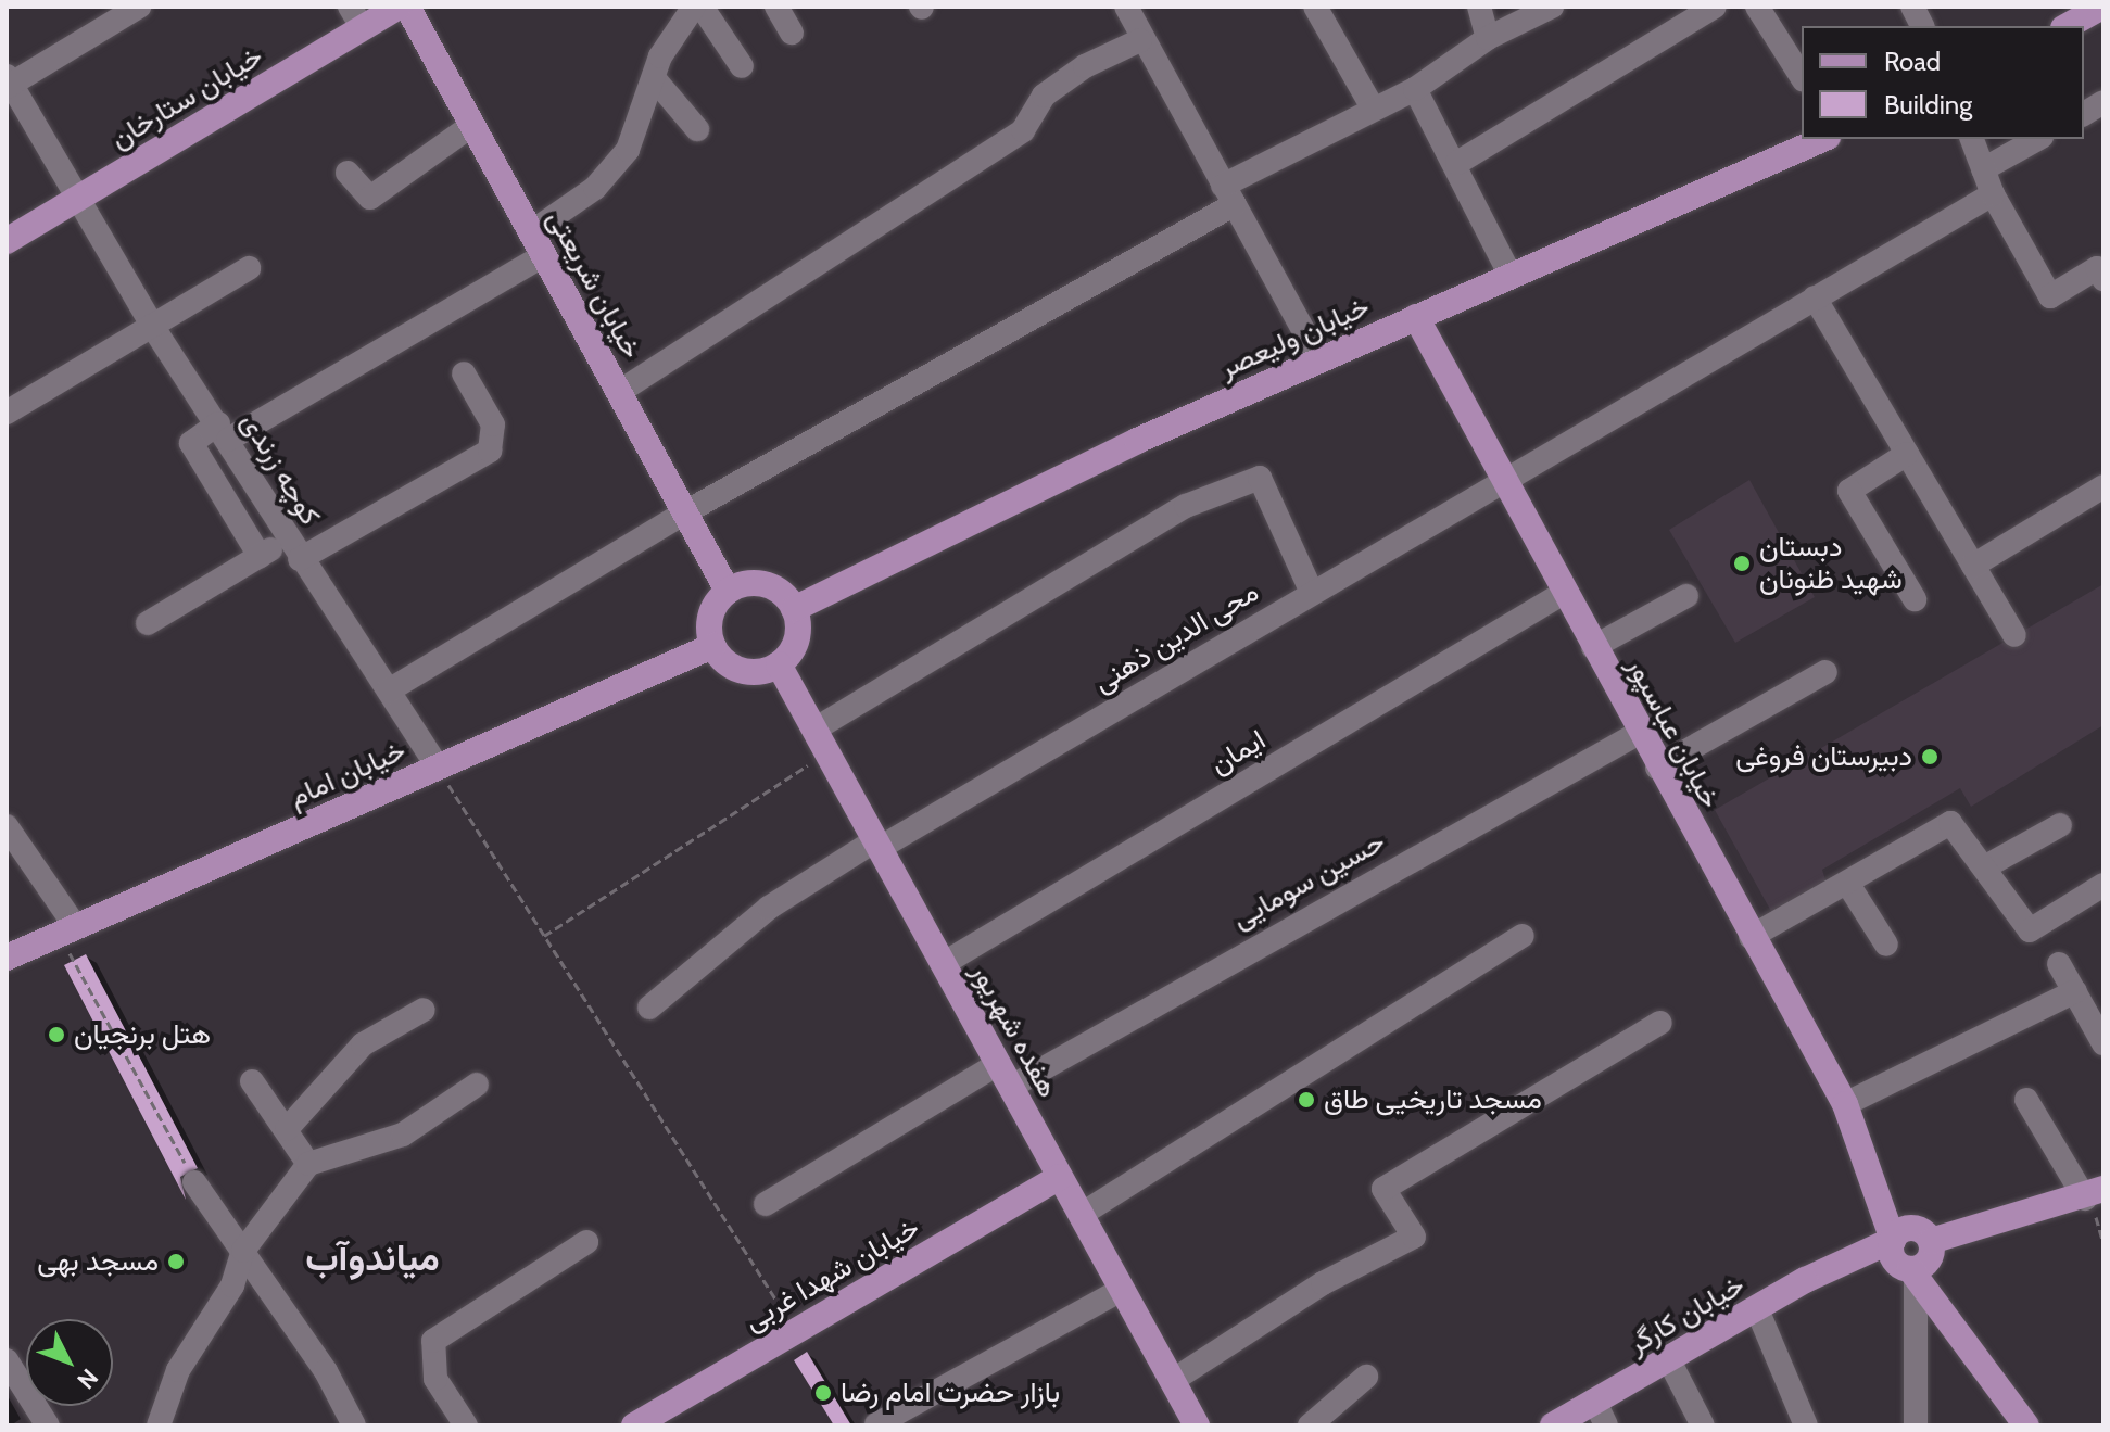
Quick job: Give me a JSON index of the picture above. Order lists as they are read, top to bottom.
{
  "streets": {
    "main road": [
      "خیابان ستارخان",
      "خیابان شریعتی",
      "خیابان ولیعصر",
      "خیابان عباسپور",
      "خیابان امام",
      "هفده شهریور",
      "خیابان شهدا غربی",
      "خیابان کارگر"
    ],
    "street": [
      "کوچه زرندی",
      "محی الدین ذهنی",
      "ایمان",
      "حسین سومایی"
    ]
  },
  "crossings": [
    ["خیابان ستارخان", "کوچه زرندی"],
    ["خیابان شریعتی", "خیابان ولیعصر"],
    ["خیابان شریعتی", "خیابان امام"],
    ["خیابان شریعتی", "هفده شهریور"],
    ["خیابان ولیعصر", "خیابان عباسپور"],
    ["خیابان ولیعصر", "خیابان امام"],
    ["خیابان ولیعصر", "هفده شهریور"],
    ["کوچه زرندی", "خیابان امام"],
    ["محی الدین ذهنی", "خیابان عباسپور"],
    ["محی الدین ذهنی", "هفده شهریور"],
    ["خیابان عباسپور", "ایمان"],
    ["خیابان عباسپور", "حسین سومایی"],
    ["خیابان عباسپور", "خیابان کارگر"],
    ["ایمان", "هفده شهریور"],
    ["خیابان امام", "هفده شهریور"],
    ["حسین سومایی", "هفده شهریور"],
    ["هفده شهریور", "خیابان شهدا غربی"]
  ],
  "districts": ["میاندوآب"],
  "places": [
    "دبستان شهید ظنونان",
    "دبیرستان فروغی",
    "هتل برنجیان",
    "مسجد تاریخیی طاق",
    "مسجد بهی",
    "بازار حضرت امام رضا"
  ],
  "legend": ["Road", "Building"],
  "north": "bottom right"
}
